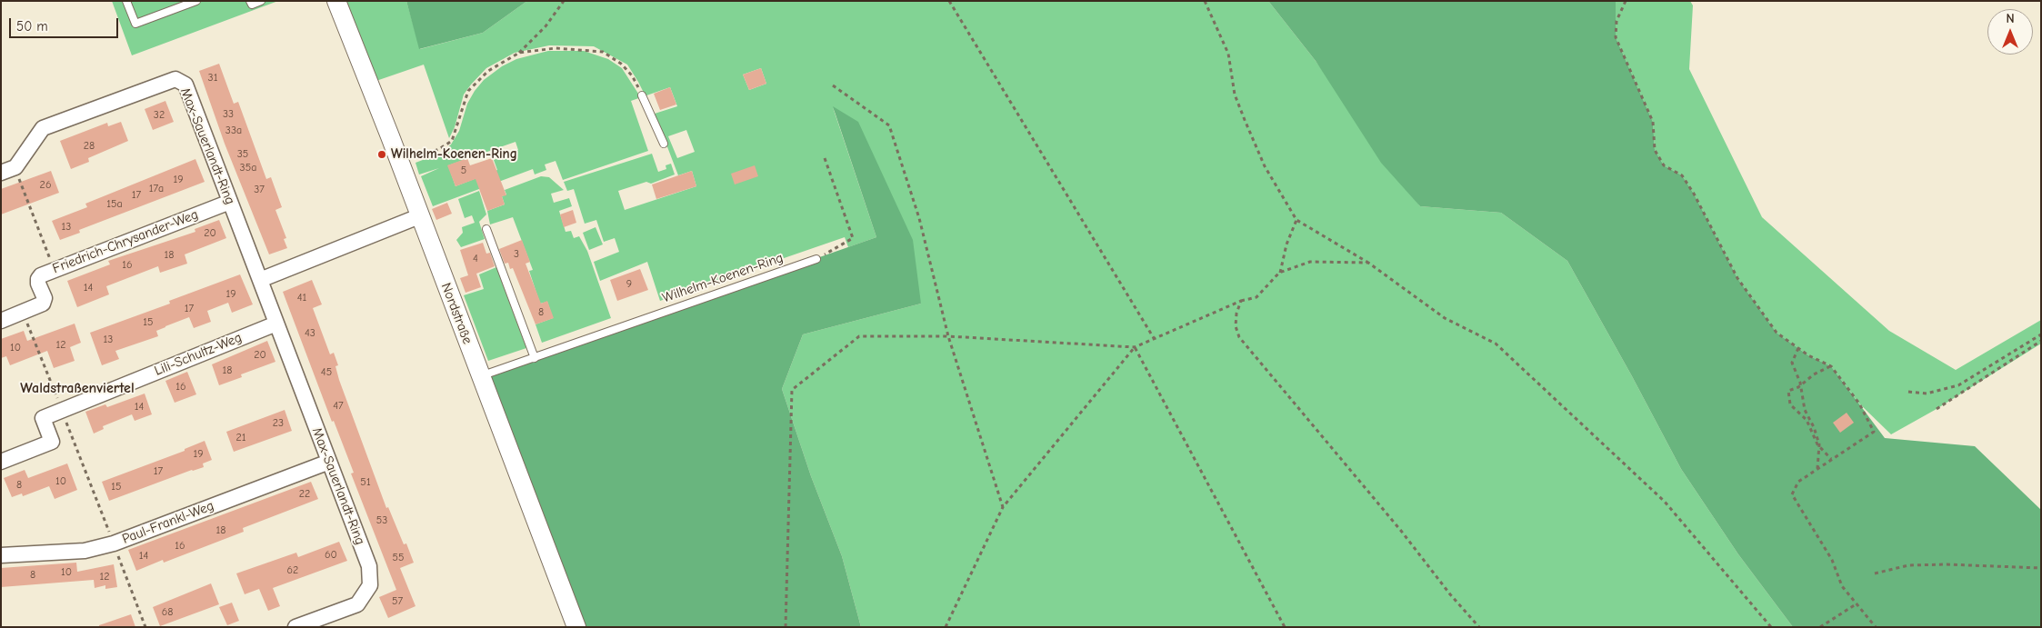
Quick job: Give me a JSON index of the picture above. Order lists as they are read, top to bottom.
{
  "streets": {
    "street": [
      "Max-Sauerlandt-Ring",
      "Friedrich-Chrysander-Weg",
      "Nordstraße",
      "Lili-Schultz-Weg",
      "Paul-Frankl-Weg"
    ],
    "lane": ["Wilhelm-Koenen-Ring"]
  },
  "crossings": [
    ["Max-Sauerlandt-Ring", "Friedrich-Chrysander-Weg"],
    ["Max-Sauerlandt-Ring", "Lili-Schultz-Weg"],
    ["Max-Sauerlandt-Ring", "Paul-Frankl-Weg"],
    ["Wilhelm-Koenen-Ring", "Nordstraße"]
  ],
  "districts": ["Waldstraßenviertel"],
  "places": ["Wilhelm-Koenen-Ring"],
  "house_numbers": [
    "31",
    "33",
    "32",
    "33a",
    "28",
    "35",
    "35a",
    "5",
    "19",
    "26",
    "17a",
    "37",
    "17",
    "15a",
    "13",
    "20",
    "3",
    "18",
    "4",
    "16",
    "9",
    "14",
    "19",
    "41",
    "17",
    "8",
    "15",
    "43",
    "13",
    "12",
    "10",
    "20",
    "18",
    "45",
    "16",
    "47",
    "14",
    "23",
    "21",
    "19",
    "17",
    "10",
    "51",
    "8",
    "15",
    "22",
    "53",
    "18",
    "16",
    "60",
    "14",
    "55",
    "62",
    "10",
    "8",
    "12",
    "57",
    "68"
  ],
  "scale_bar": "50 m",
  "north": "top"
}
